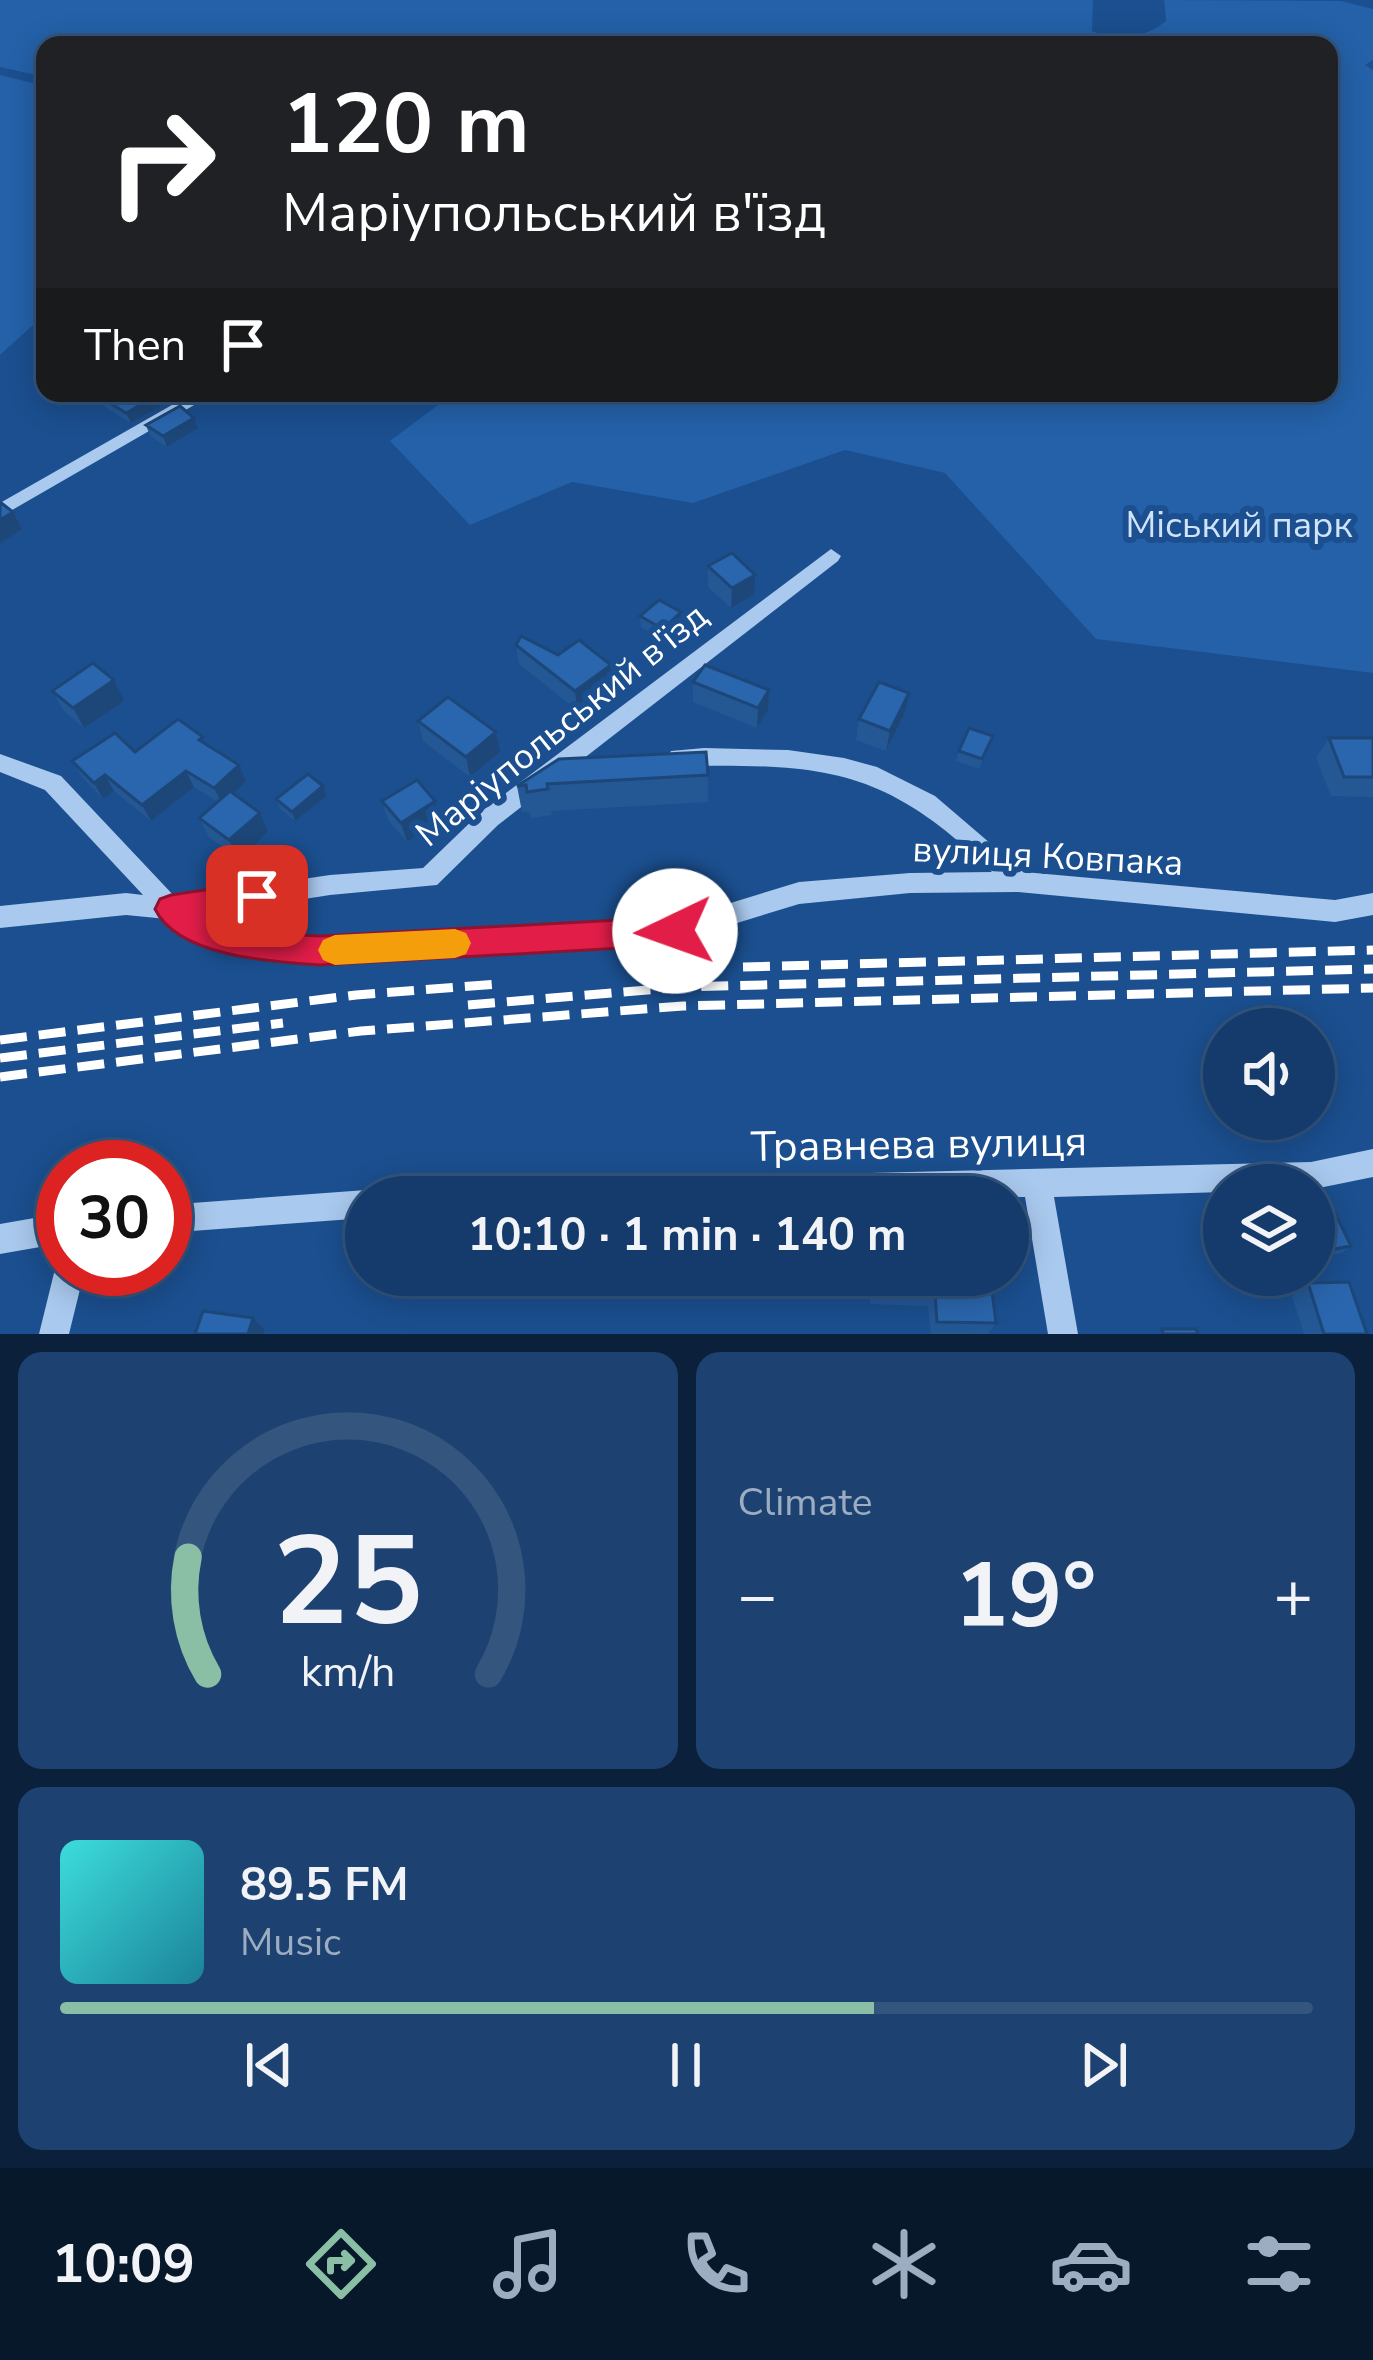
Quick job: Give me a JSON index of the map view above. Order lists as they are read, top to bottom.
{
  "streets": {
    "street": ["Маріупольський в'їзд", "вулиця Ковпака", "Травнева вулиця"]
  },
  "crossings": [
    ["Маріупольський в'їзд", "вулиця Ковпака"]
  ],
  "parks": ["Міський парк"],
  "page": {
    "turn": ["120 m", "Маріупольський в'їзд"],
    "then": "Then",
    "limit": "30",
    "trip": "10:10 · 1 min · 140 m",
    "tile": "Climate",
    "heat": ["−", "19°", "+"],
    "song": ["89.5 FM", "Music"],
    "tabs": "10:09",
    "gauge": ["25", "km/h"]
  }
}
